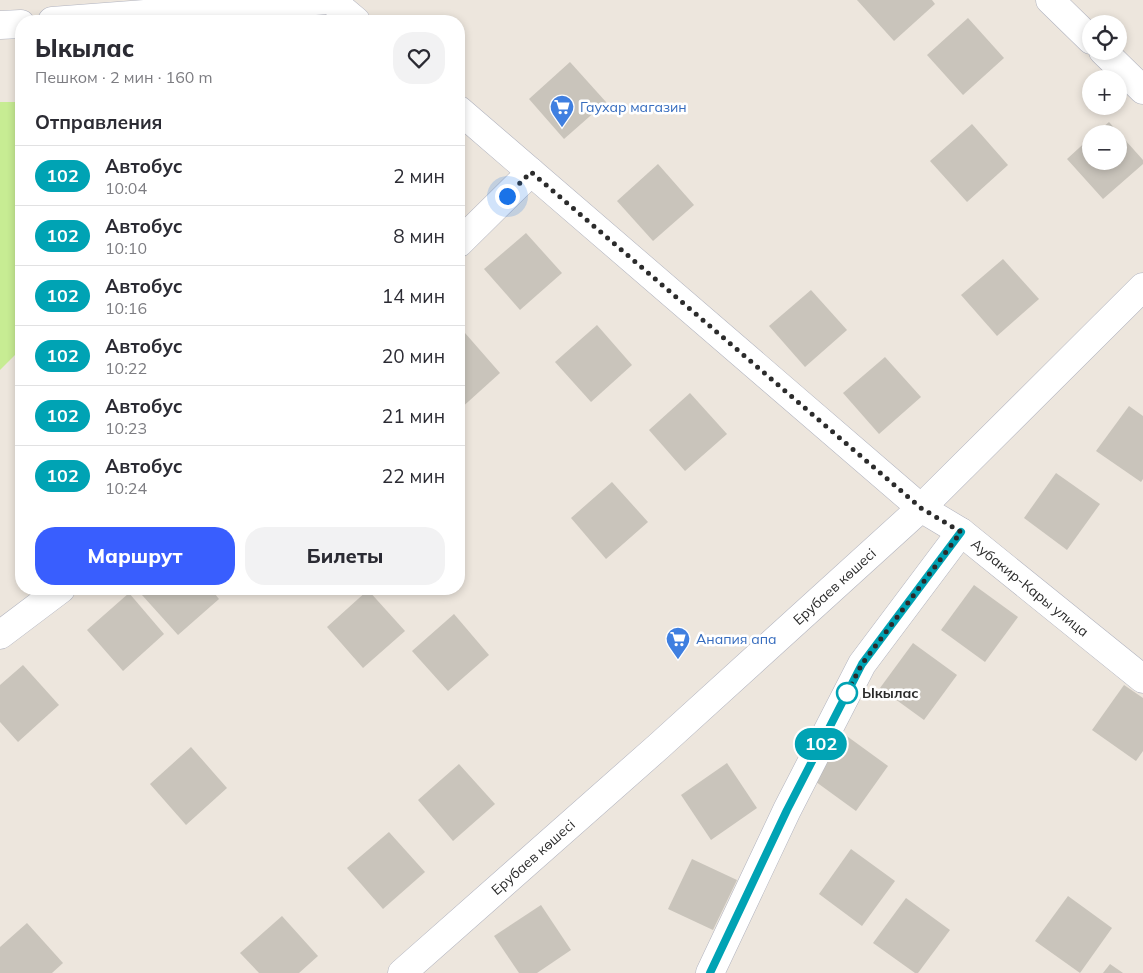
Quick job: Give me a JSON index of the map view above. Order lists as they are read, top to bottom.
{
  "streets": {
    "street": ["Ерубаев көшесі", "Аубакир-Кары улица"]
  },
  "crossings": [
    ["Ерубаев көшесі", "Аубакир-Кары улица"]
  ],
  "places": {
    "supermarket": ["Гаухар магазин", "Анапия апа"],
    "other": ["Ыкылас"]
  },
  "lines": ["bus line 102"],
  "page": {
    "on_map": "102",
    "map_buttons": ["+", "−"],
    "heading": [
      ["Ыкылас", "Пешком · 2 мин · 160 m"],
      "Отправления"
    ],
    "list": [
      {
        "mark": "102",
        "name": "Автобус",
        "note": "10:04",
        "value": "2 мин"
      },
      {
        "mark": "102",
        "name": "Автобус",
        "note": "10:10",
        "value": "8 мин"
      },
      {
        "mark": "102",
        "name": "Автобус",
        "note": "10:16",
        "value": "14 мин"
      },
      {
        "mark": "102",
        "name": "Автобус",
        "note": "10:22",
        "value": "20 мин"
      },
      {
        "mark": "102",
        "name": "Автобус",
        "note": "10:23",
        "value": "21 мин"
      },
      {
        "mark": "102",
        "name": "Автобус",
        "note": "10:24",
        "value": "22 мин"
      }
    ],
    "buttons": ["Маршрут", "Билеты"]
  }
}
